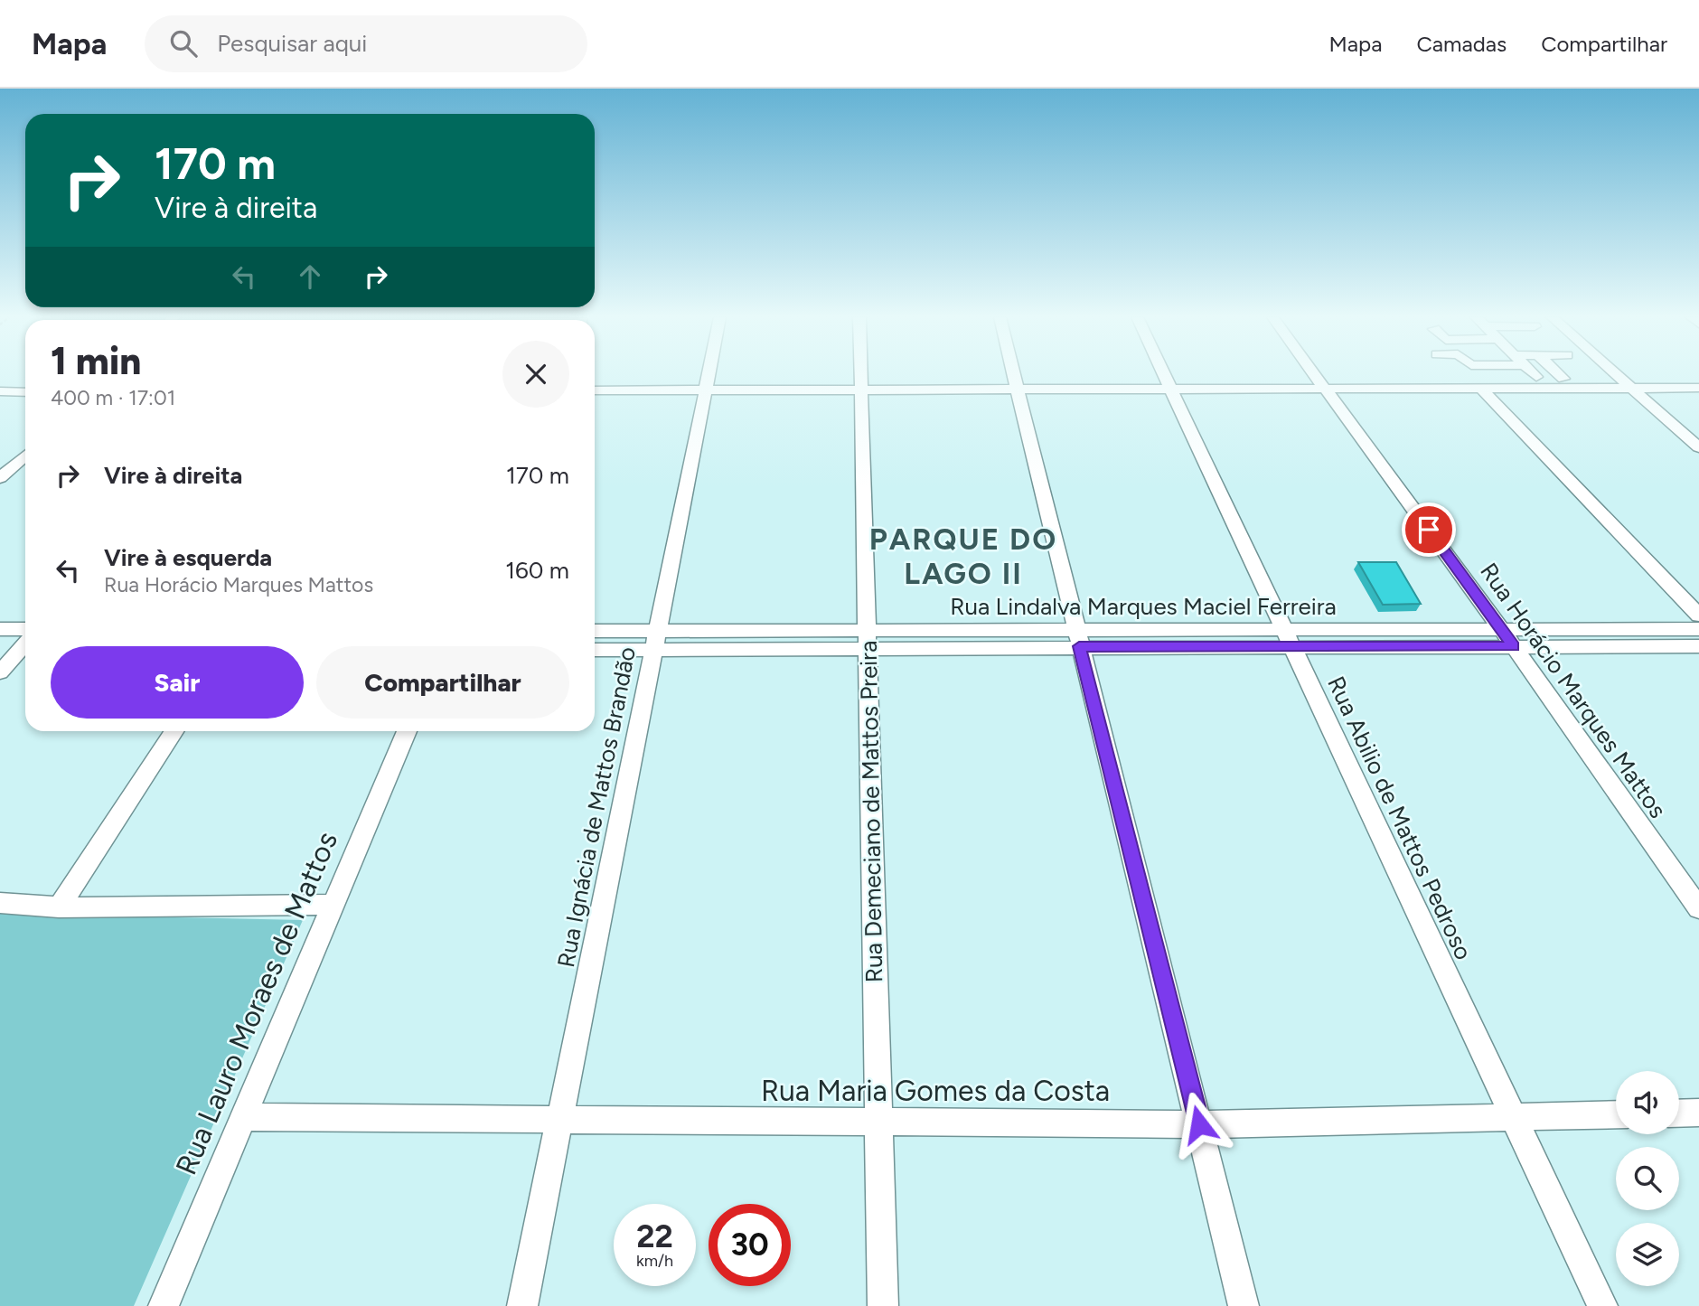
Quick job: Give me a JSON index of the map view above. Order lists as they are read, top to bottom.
{
  "streets": {
    "street": [
      "Rua Lindalva Marques Maciel Ferreira",
      "Rua Horácio Marques Mattos",
      "Rua Ignácia de Mattos Brandão",
      "Rua Demeciano de Mattos Preira",
      "Rua Abilio de Mattos Pedroso",
      "Rua Lauro Moraes de Mattos",
      "Rua Maria Gomes da Costa"
    ]
  },
  "crossings": [
    ["Rua Lindalva Marques Maciel Ferreira", "Rua Horácio Marques Mattos"],
    ["Rua Lindalva Marques Maciel Ferreira", "Rua Ignácia de Mattos Brandão"],
    ["Rua Lindalva Marques Maciel Ferreira", "Rua Demeciano de Mattos Preira"],
    ["Rua Lindalva Marques Maciel Ferreira", "Rua Abilio de Mattos Pedroso"],
    ["Rua Ignácia de Mattos Brandão", "Rua Maria Gomes da Costa"],
    ["Rua Demeciano de Mattos Preira", "Rua Maria Gomes da Costa"],
    ["Rua Abilio de Mattos Pedroso", "Rua Maria Gomes da Costa"],
    ["Rua Lauro Moraes de Mattos", "Rua Maria Gomes da Costa"]
  ],
  "districts": ["PARQUE DO LAGO II"],
  "page": {
    "header": "Mapa",
    "search": "Pesquisar aqui",
    "nav": ["Mapa", "Camadas", "Compartilhar"],
    "turn": ["170 m", "Vire à direita"],
    "heading": ["1 min", "400 m · 17:01"],
    "list": [
      {
        "name": "Vire à direita",
        "value": "170 m"
      },
      {
        "name": "Vire à esquerda",
        "note": "Rua Horácio Marques Mattos",
        "value": "160 m"
      }
    ],
    "buttons": ["Sair", "Compartilhar"],
    "speed": "22 km/h",
    "limit": "30"
  }
}
